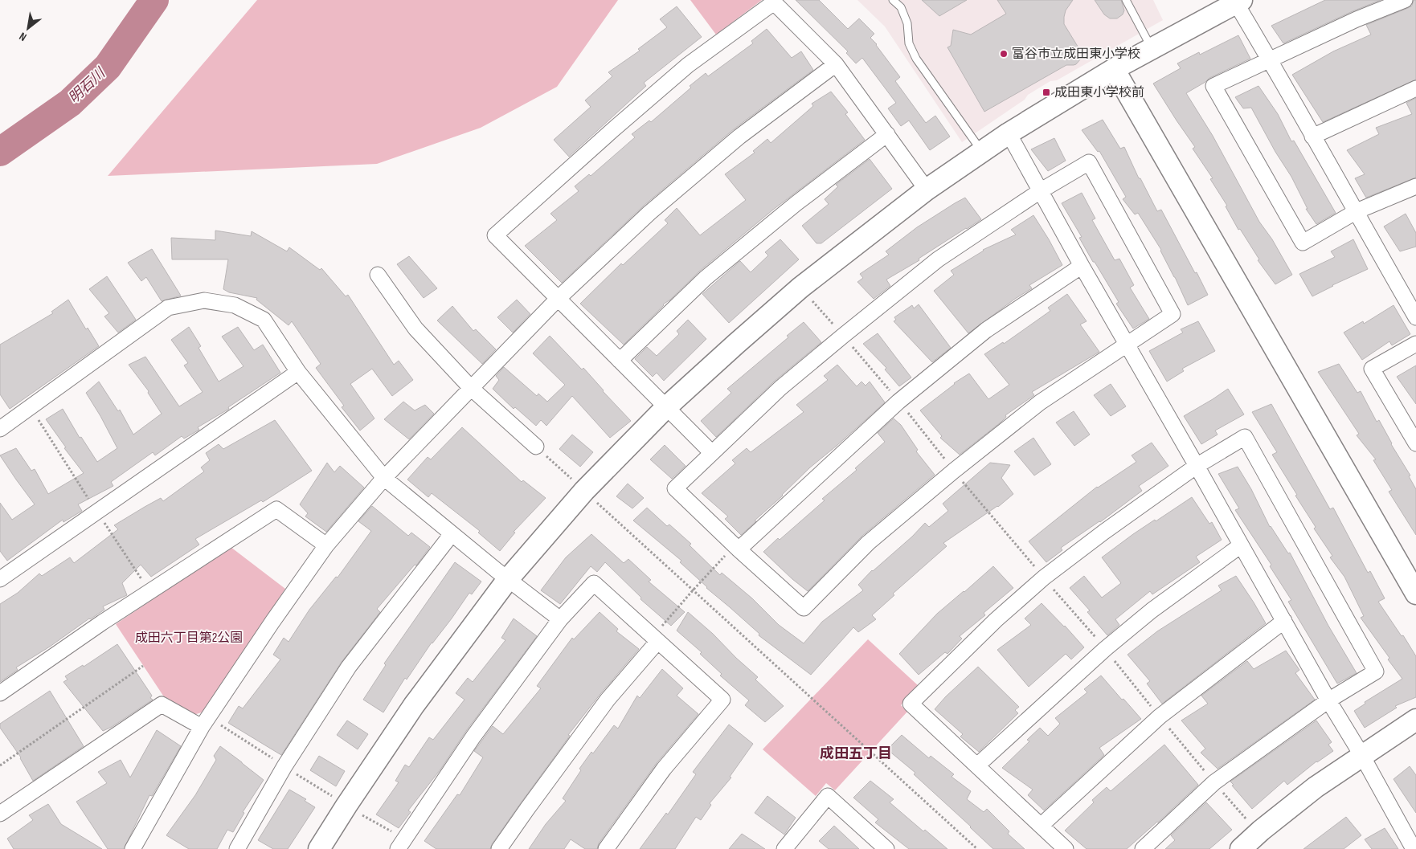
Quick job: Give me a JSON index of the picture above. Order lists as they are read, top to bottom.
{
  "districts": ["成田五丁目"],
  "water": ["明石川"],
  "parks": ["成田六丁目第2公園"],
  "places": {
    "other": ["富谷市立成田東小学校"],
    "transit": ["成田東小学校前"]
  },
  "north": "bottom left"
}
